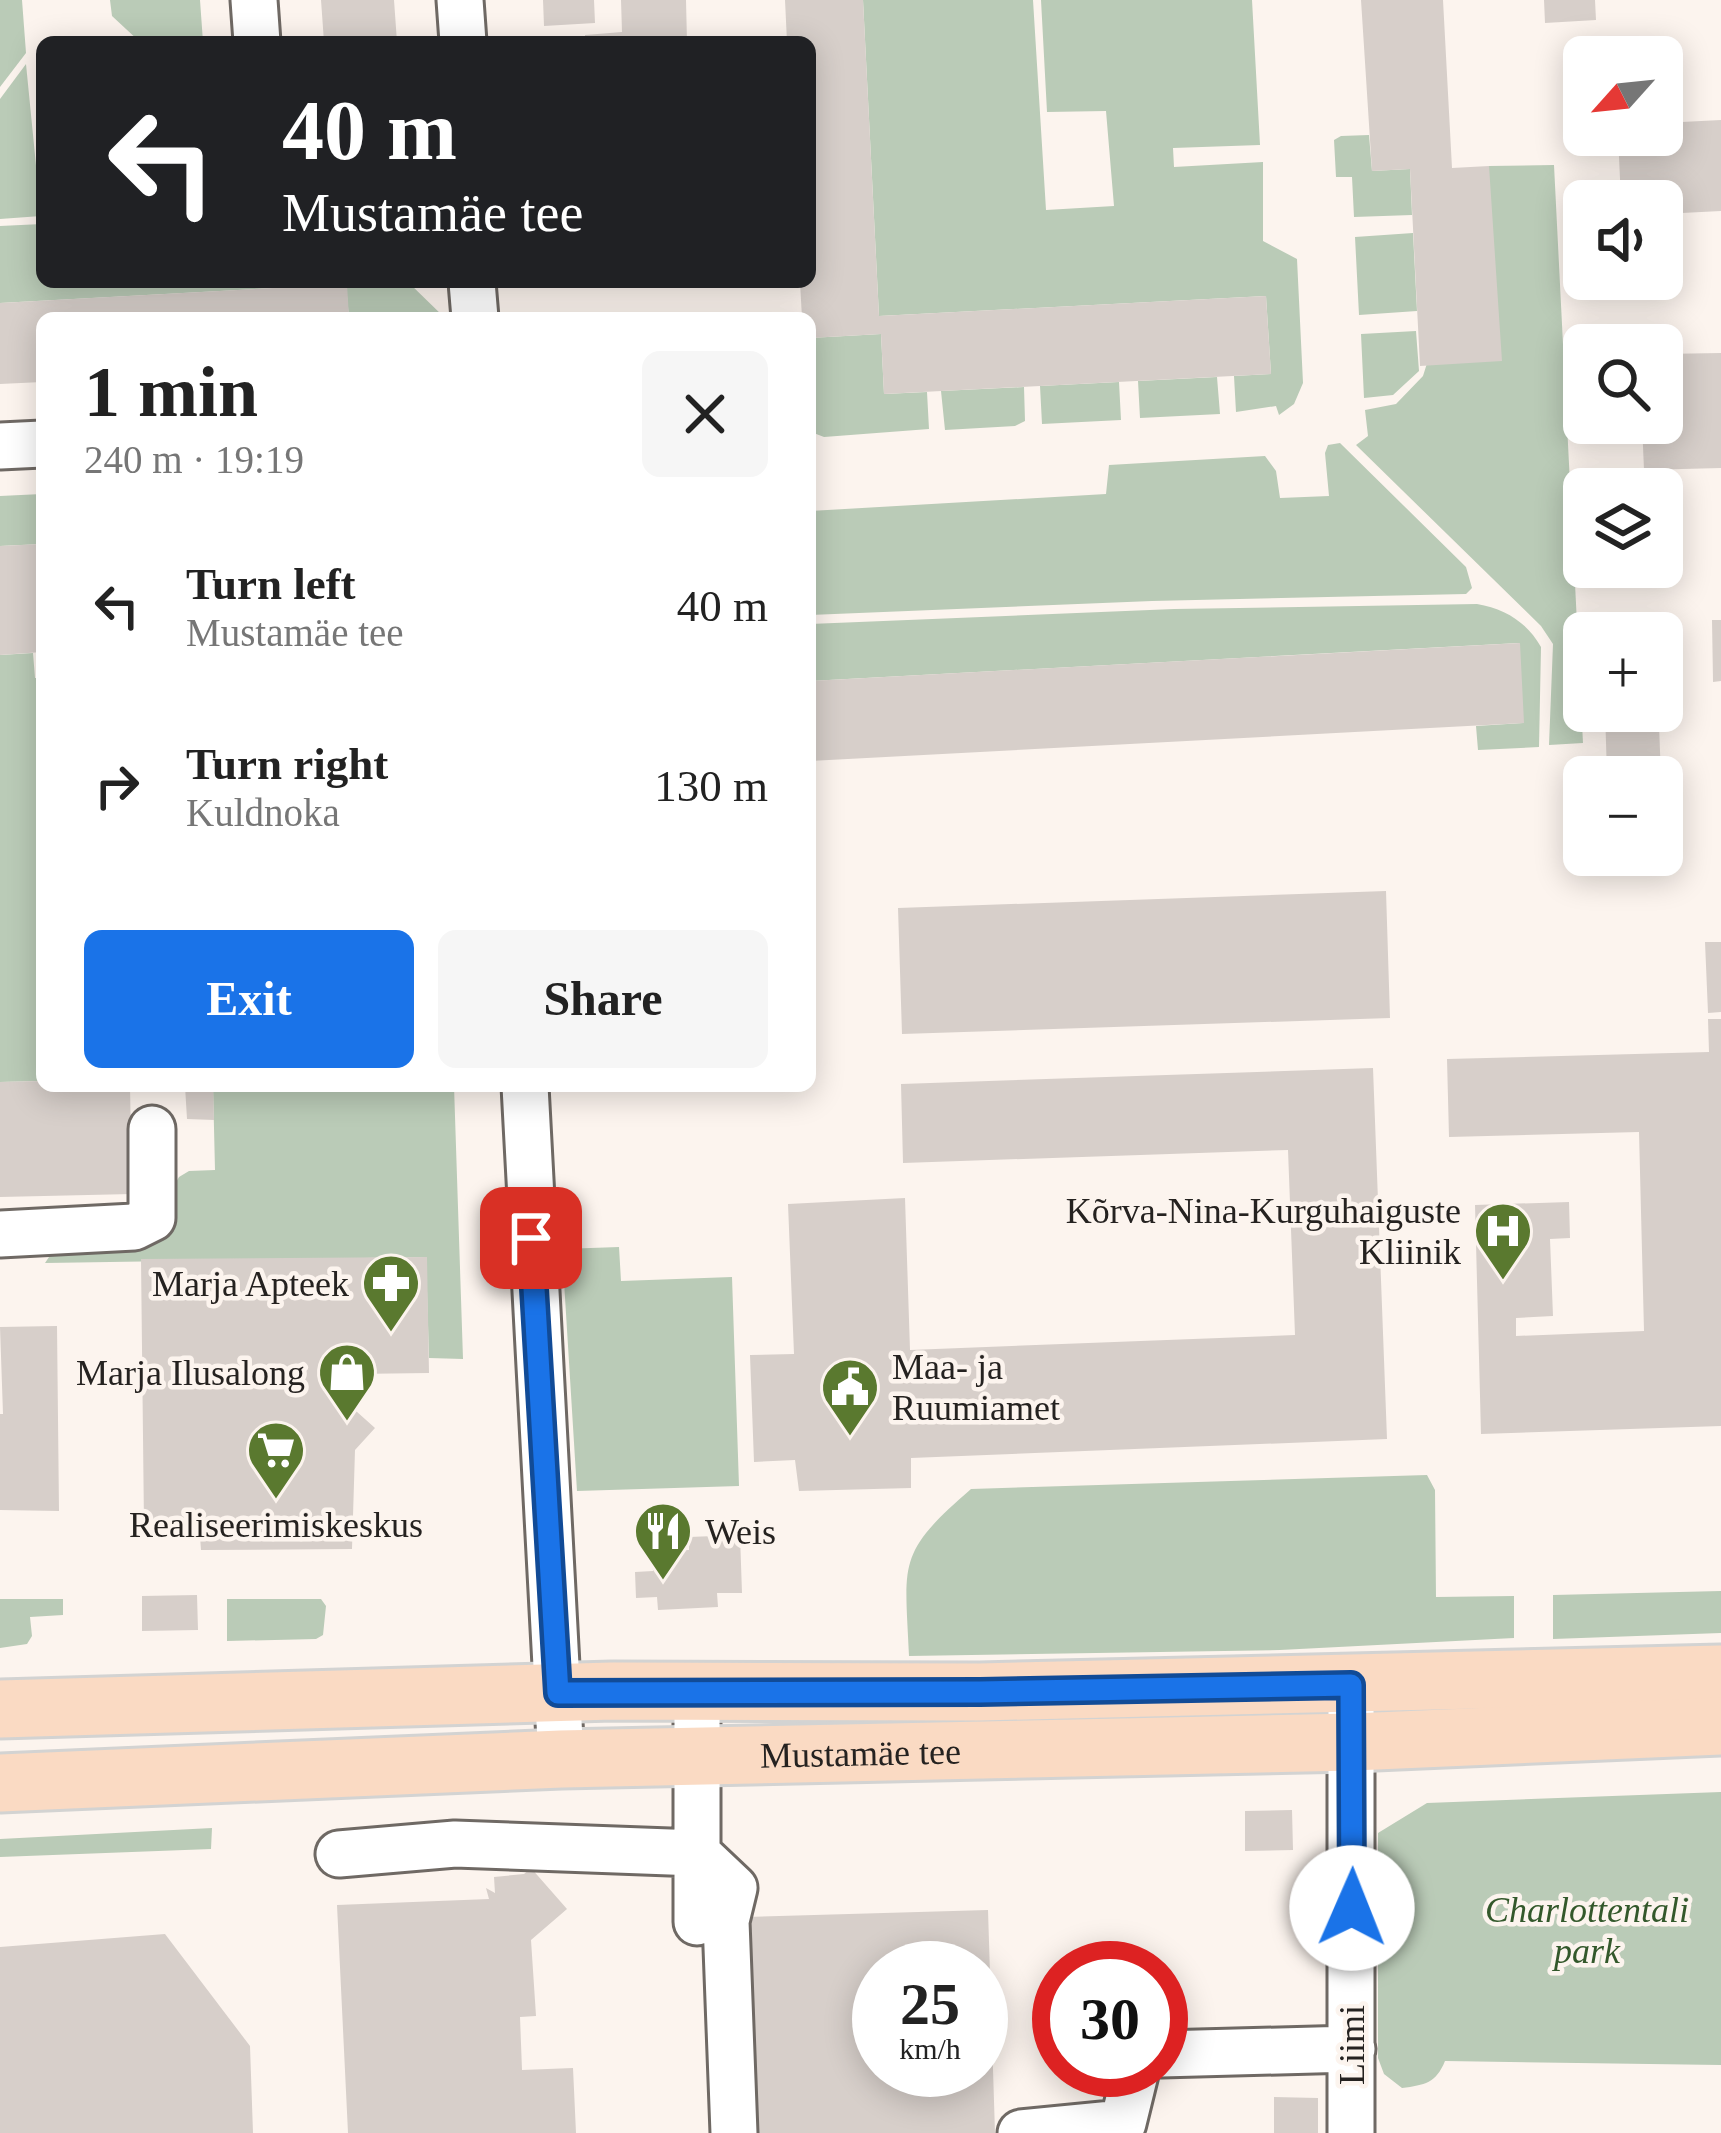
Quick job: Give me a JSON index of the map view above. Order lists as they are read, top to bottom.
{
  "streets": {
    "main road": ["Mustamäe tee"],
    "street": ["Liimi"]
  },
  "crossings": [
    ["Mustamäe tee", "Liimi"]
  ],
  "parks": ["Charlottentali park"],
  "places": {
    "hospital": ["Kõrva-Nina-Kurguhaiguste Kliinik"],
    "pharmacy": ["Marja Apteek"],
    "shop": ["Marja Ilusalong"],
    "public building": ["Maa- ja Ruumiamet"],
    "supermarket": ["Realiseerimiskeskus"],
    "restaurant": ["Weis"]
  },
  "north": "bottom left",
  "page": {
    "map_buttons": ["+", "−"],
    "turn": ["40 m", "Mustamäe tee"],
    "heading": ["1 min", "240 m · 19:19"],
    "list": [
      {
        "name": "Turn left",
        "note": "Mustamäe tee",
        "value": "40 m"
      },
      {
        "name": "Turn right",
        "note": "Kuldnoka",
        "value": "130 m"
      }
    ],
    "buttons": ["Exit", "Share"],
    "speed": "25 km/h",
    "limit": "30"
  }
}
